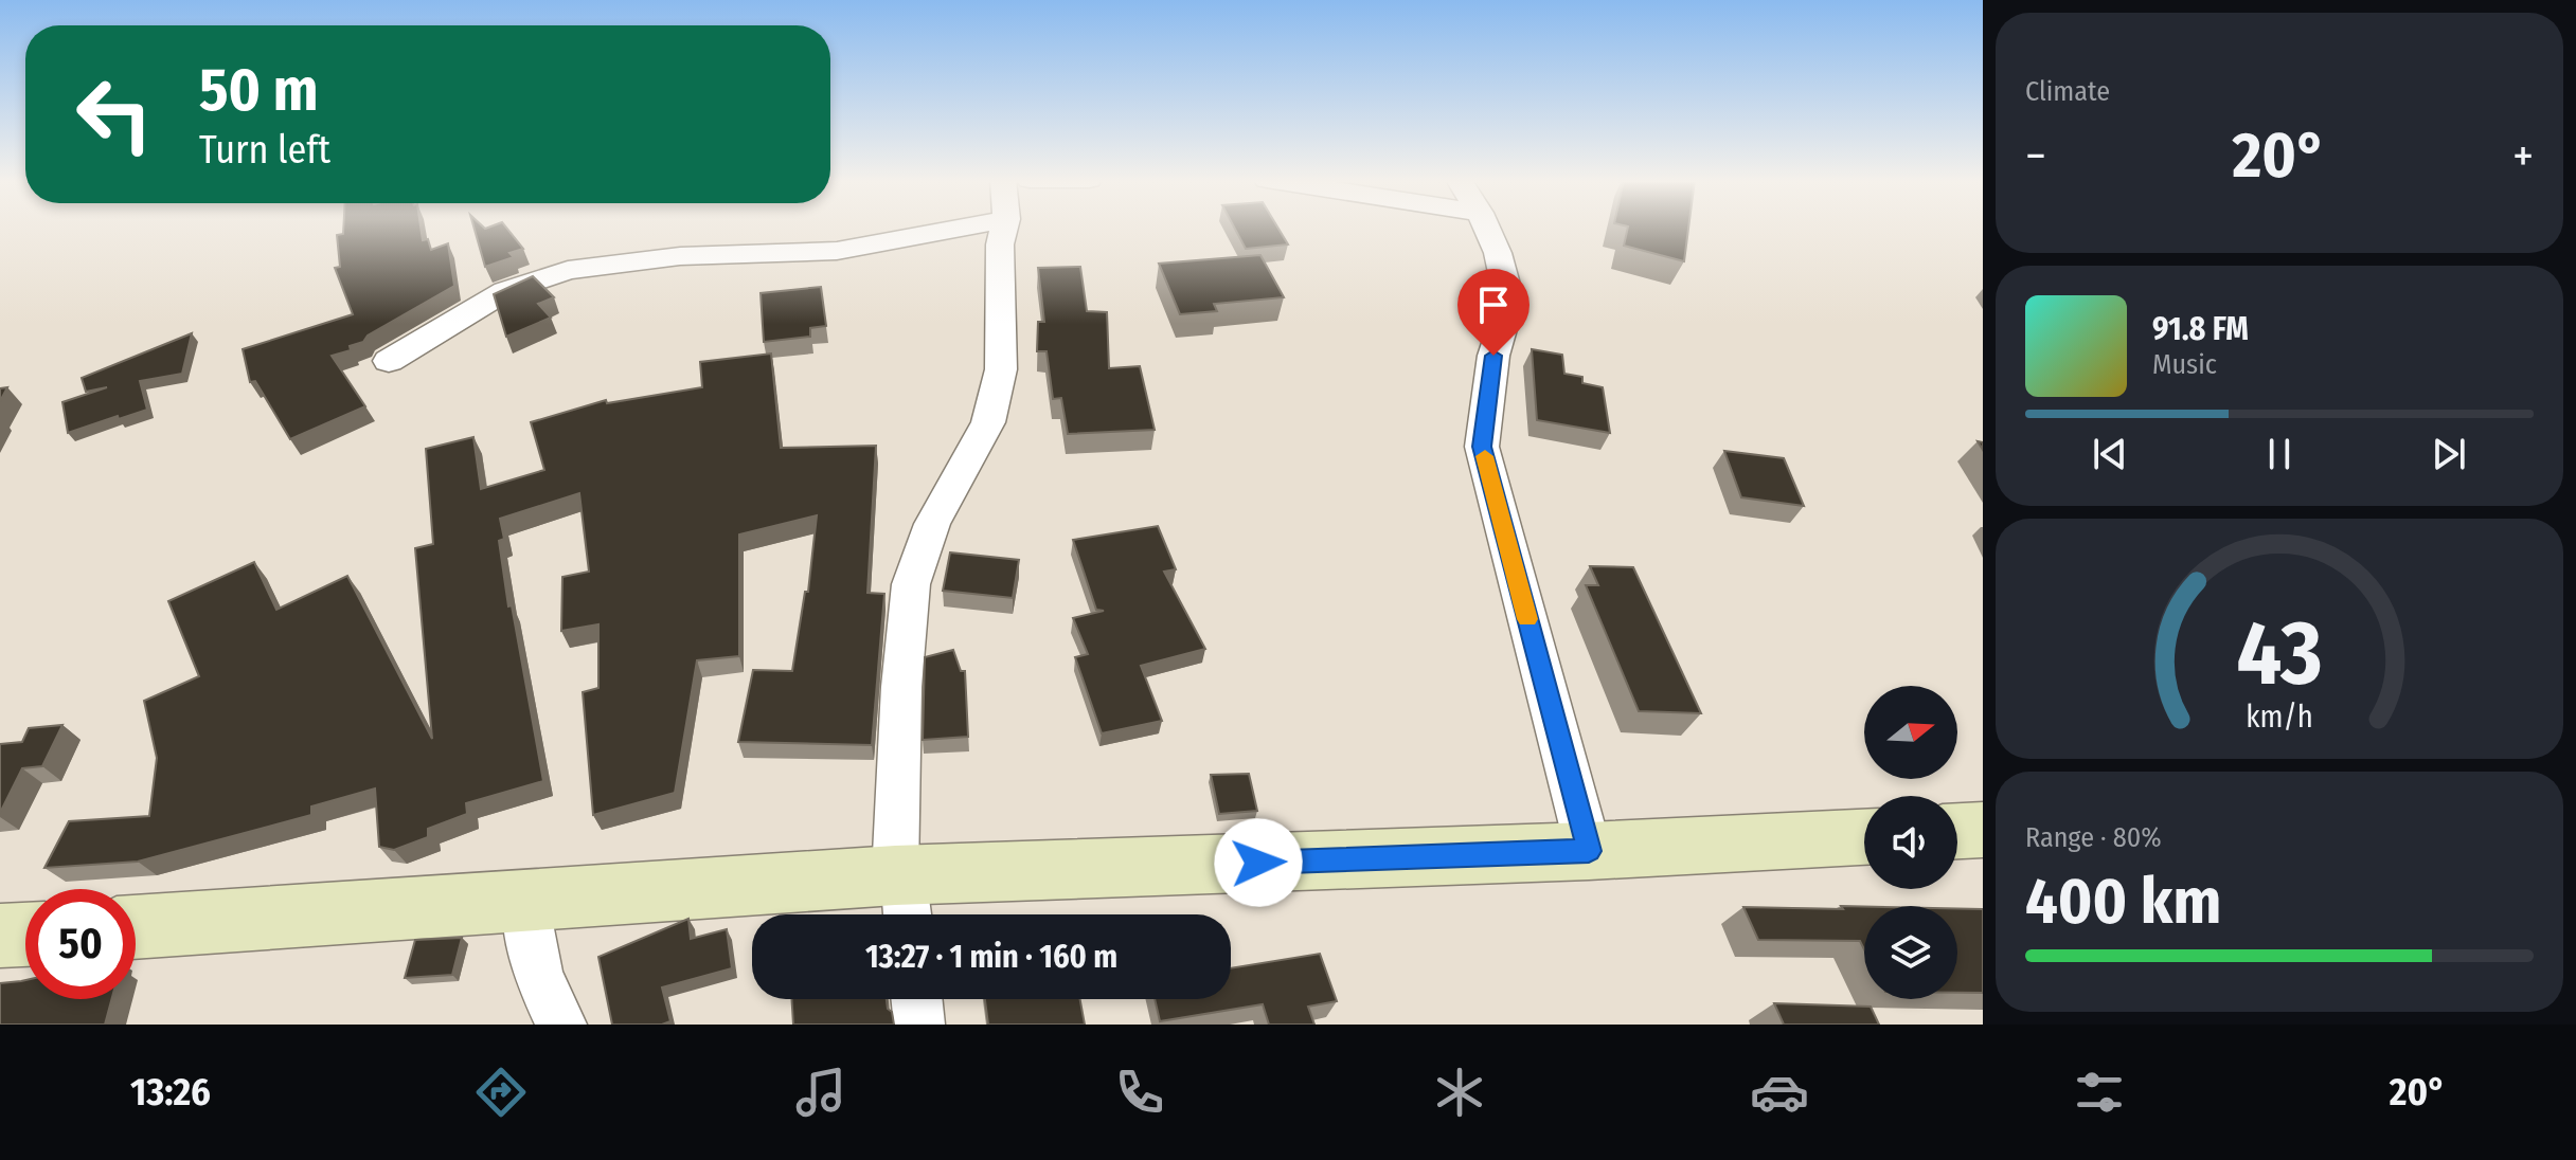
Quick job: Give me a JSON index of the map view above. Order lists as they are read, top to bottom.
{
  "north": "right",
  "page": {
    "tile": [
      "Climate",
      ["Range · 80%", "400 km"]
    ],
    "turn": ["50 m", "Turn left"],
    "heat": ["−", "20°", "+"],
    "song": ["91.8 FM", "Music"],
    "limit": "50",
    "trip": "13:27 · 1 min · 160 m",
    "tabs": ["13:26", "20°"],
    "gauge": ["43", "km/h"]
  }
}
